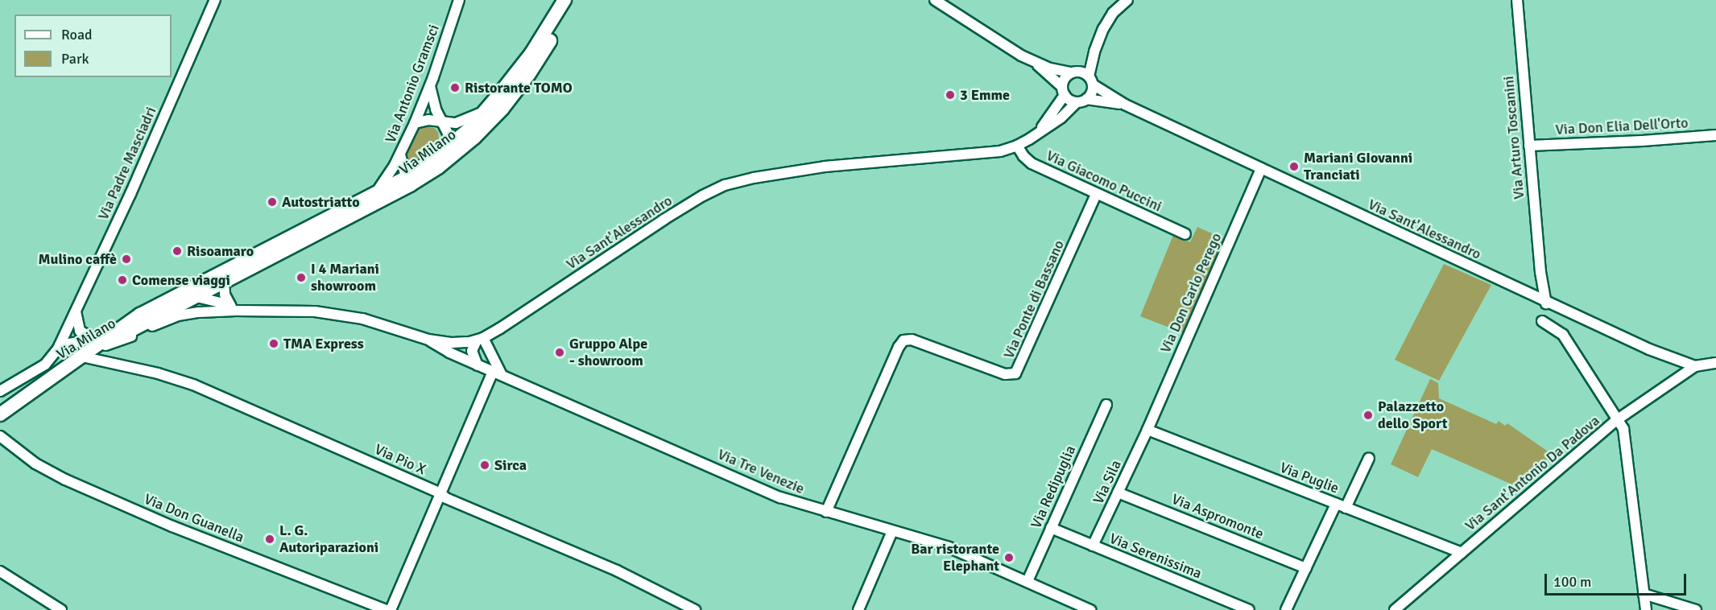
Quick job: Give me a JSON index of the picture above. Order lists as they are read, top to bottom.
{
  "streets": {
    "main road": ["Via Milano"],
    "street": [
      "Via Antonio Gramsci",
      "Via Don Elia Dell'Orto",
      "Via Arturo Toscanini",
      "Via Padre Masciadri",
      "Via Giacomo Puccini",
      "Via Sant'Alessandro",
      "Via Don Carlo Perego",
      "Via Ponte di Bassano",
      "Via Pio X",
      "Via Tre Venezie",
      "Via Sant'Antonio Da Padova",
      "Via Puglie",
      "Via Sila",
      "Via Redipuglia",
      "Via Aspromonte",
      "Via Don Guanella",
      "Via Serenissima"
    ]
  },
  "crossings": [
    ["Via Antonio Gramsci", "Via Milano"],
    ["Via Don Elia Dell'Orto", "Via Arturo Toscanini"],
    ["Via Arturo Toscanini", "Via Sant'Alessandro"],
    ["Via Milano", "Via Pio X"],
    ["Via Giacomo Puccini", "Via Sant'Alessandro"],
    ["Via Giacomo Puccini", "Via Ponte di Bassano"],
    ["Via Sant'Alessandro", "Via Don Carlo Perego"],
    ["Via Sant'Alessandro", "Via Tre Venezie"],
    ["Via Sant'Alessandro", "Via Sant'Antonio Da Padova"],
    ["Via Don Carlo Perego", "Via Puglie"],
    ["Via Don Carlo Perego", "Via Sila"],
    ["Via Ponte di Bassano", "Via Tre Venezie"],
    ["Via Tre Venezie", "Via Redipuglia"],
    ["Via Sant'Antonio Da Padova", "Via Puglie"],
    ["Via Puglie", "Via Sila"],
    ["Via Sila", "Via Aspromonte"],
    ["Via Sila", "Via Serenissima"],
    ["Via Redipuglia", "Via Serenissima"]
  ],
  "places": [
    "Ristorante TOMO",
    "3 Emme",
    "Mariani GIovanni Tranciati",
    "Autostriatto",
    "Risoamaro",
    "Mulino caffè",
    "I 4 Mariani showroom",
    "Comense viaggi",
    "TMA Express",
    "Gruppo Alpe - showroom",
    "Palazzetto dello Sport",
    "Sirca",
    "L. G. Autoriparazioni",
    "Bar ristorante Elephant"
  ],
  "legend": ["Road", "Park"],
  "scale_bar": "100 m"
}
